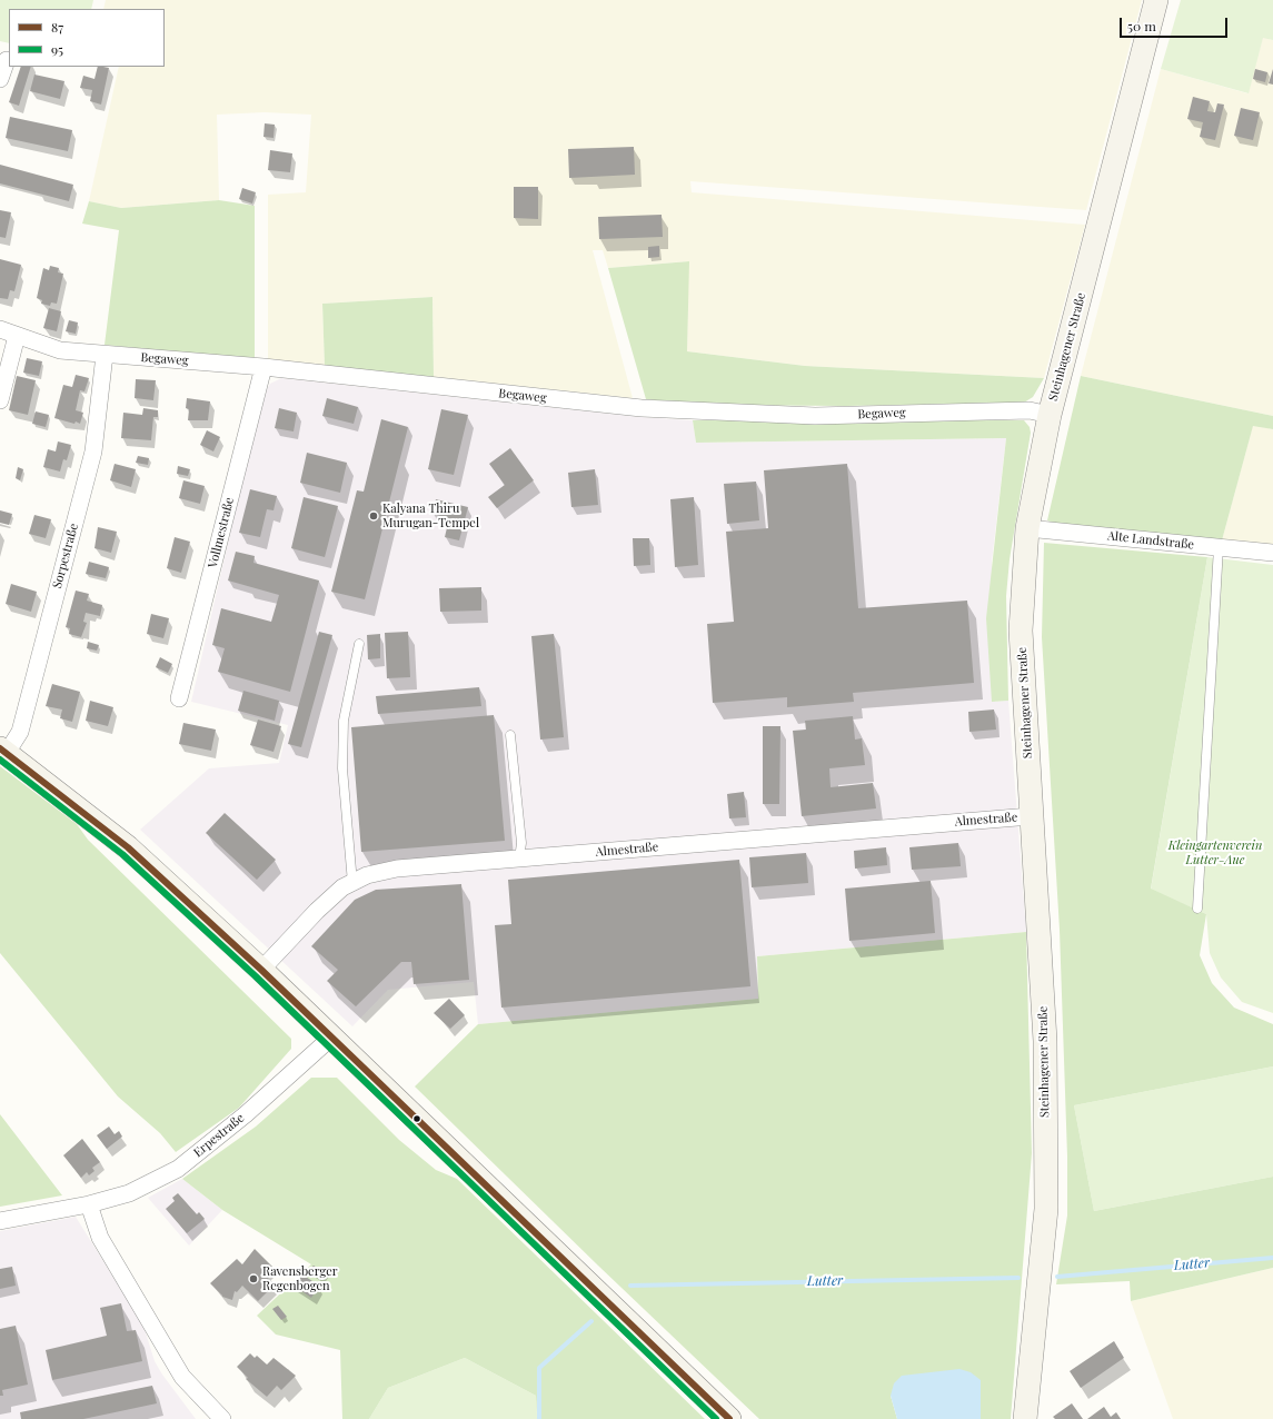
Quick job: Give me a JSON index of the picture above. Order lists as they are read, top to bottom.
{
  "streets": {
    "main road": ["Steinhagener Straße"],
    "street": [
      "Begaweg",
      "Vollmestraße",
      "Alte Landstraße",
      "Sorpestraße",
      "Almestraße",
      "Erpestraße"
    ]
  },
  "crossings": [
    ["Steinhagener Straße", "Begaweg"],
    ["Steinhagener Straße", "Alte Landstraße"],
    ["Steinhagener Straße", "Almestraße"],
    ["Begaweg", "Vollmestraße"],
    ["Begaweg", "Sorpestraße"]
  ],
  "water": ["Lutter"],
  "parks": ["Kleingartenverein Lutter-Aue"],
  "places": ["Kalyana Thiru Murugan-Tempel", "Ravensberger Regenbogen"],
  "lines": ["transit line 87", "transit line 95"],
  "legend": ["87", "95"],
  "scale_bar": "50 m"
}
